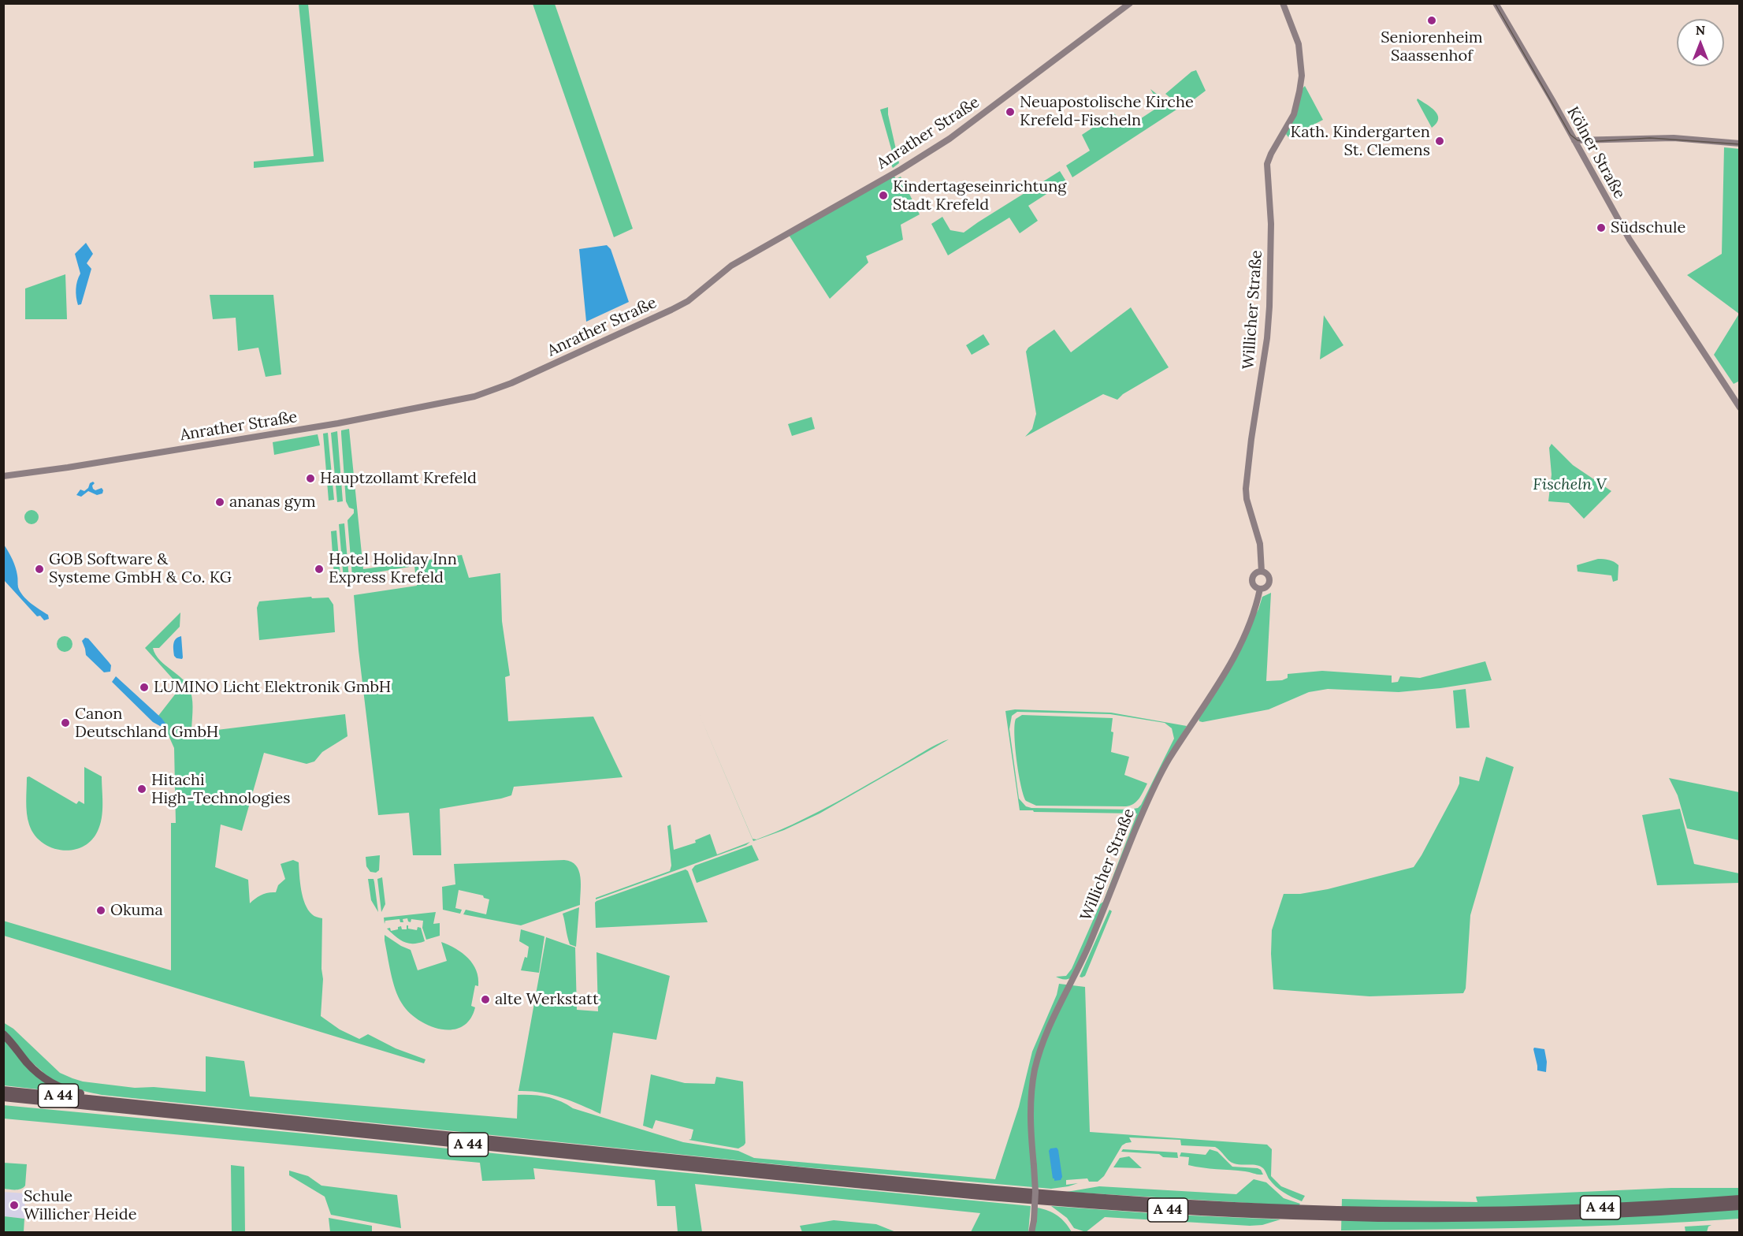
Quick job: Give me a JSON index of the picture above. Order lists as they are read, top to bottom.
{
  "streets": {
    "highway": ["A 44"],
    "main road": ["Anrather Straße", "Kölner Straße", "Willicher Straße"]
  },
  "parks": ["Fischeln V"],
  "places": [
    "Seniorenheim Saassenhof",
    "Neuapostolische Kirche Krefeld-Fischeln",
    "Kath. Kindergarten St. Clemens",
    "Kindertageseinrichtung Stadt Krefeld",
    "Südschule",
    "Hauptzollamt Krefeld",
    "ananas gym",
    "GOB Software & Systeme GmbH & Co. KG",
    "Hotel Holiday Inn Express Krefeld",
    "LUMINO Licht Elektronik GmbH",
    "Canon Deutschland GmbH",
    "Hitachi High-Technologies",
    "Okuma",
    "alte Werkstatt",
    "Schule Willicher Heide"
  ],
  "north": "top"
}
